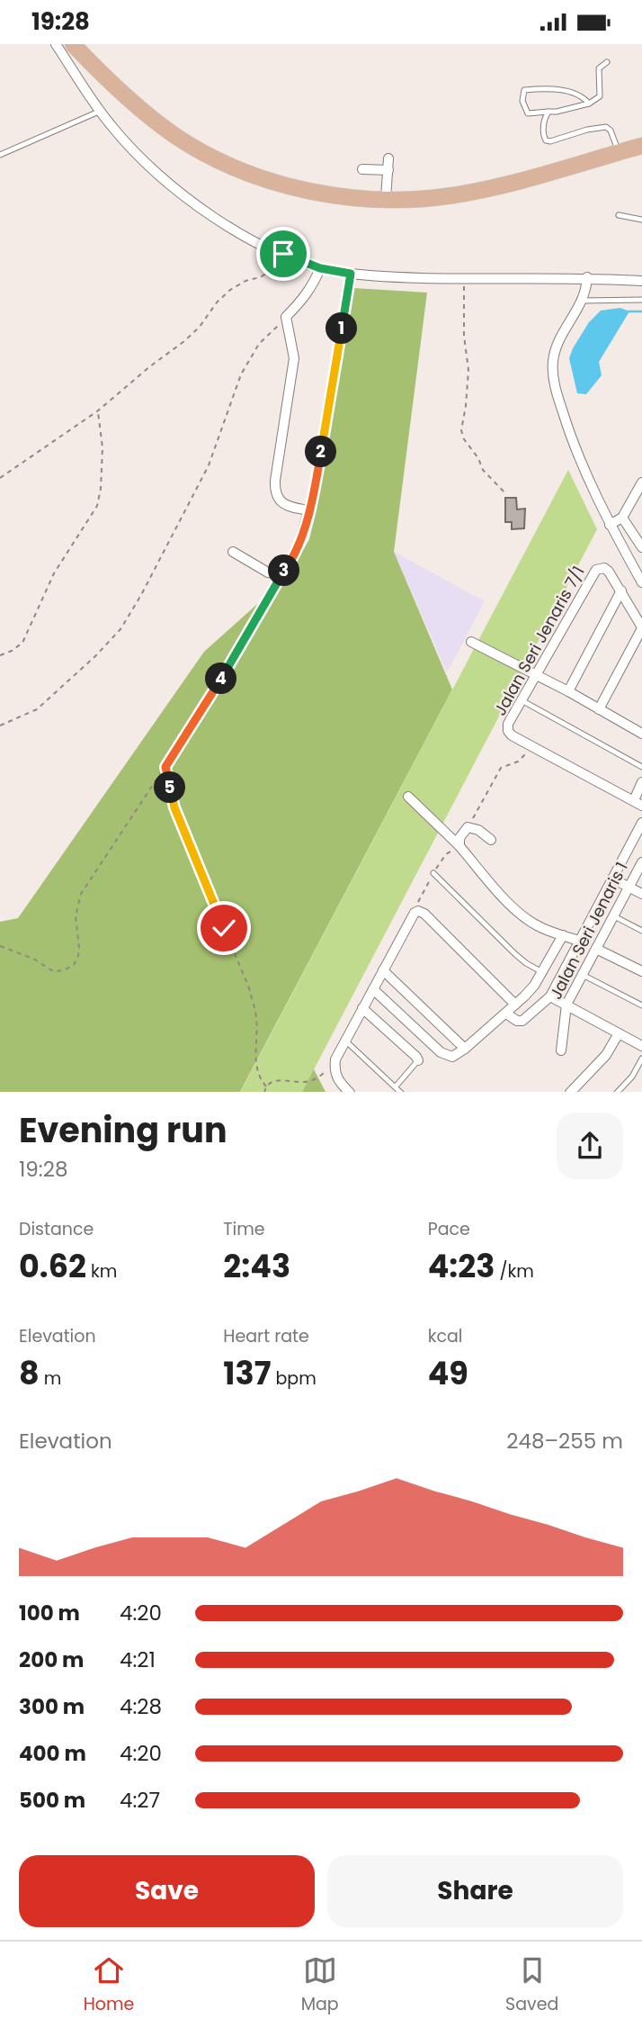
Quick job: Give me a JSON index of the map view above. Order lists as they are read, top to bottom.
{
  "streets": {
    "street": ["Jalan Seri Jenaris 7/1", "Jalan Seri Jenaris 1"]
  },
  "page": {
    "status": "19:28",
    "pins": [
      "1",
      "2",
      "3",
      "4",
      "5"
    ],
    "heading": ["Evening run", "19:28"],
    "stats": [
      ["Distance", "0.62 km"],
      ["Time", "2:43"],
      ["Pace", "4:23 /km"],
      ["Elevation", "8 m"],
      ["Heart rate", "137 bpm"],
      ["kcal", "49"]
    ],
    "chart": ["Elevation", "248–255 m"],
    "list": [
      {
        "name": "100 m",
        "note": "4:20"
      },
      {
        "name": "200 m",
        "note": "4:21"
      },
      {
        "name": "300 m",
        "note": "4:28"
      },
      {
        "name": "400 m",
        "note": "4:20"
      },
      {
        "name": "500 m",
        "note": "4:27"
      }
    ],
    "buttons": ["Save", "Share"],
    "tabs": ["Home", "Map", "Saved"]
  }
}
